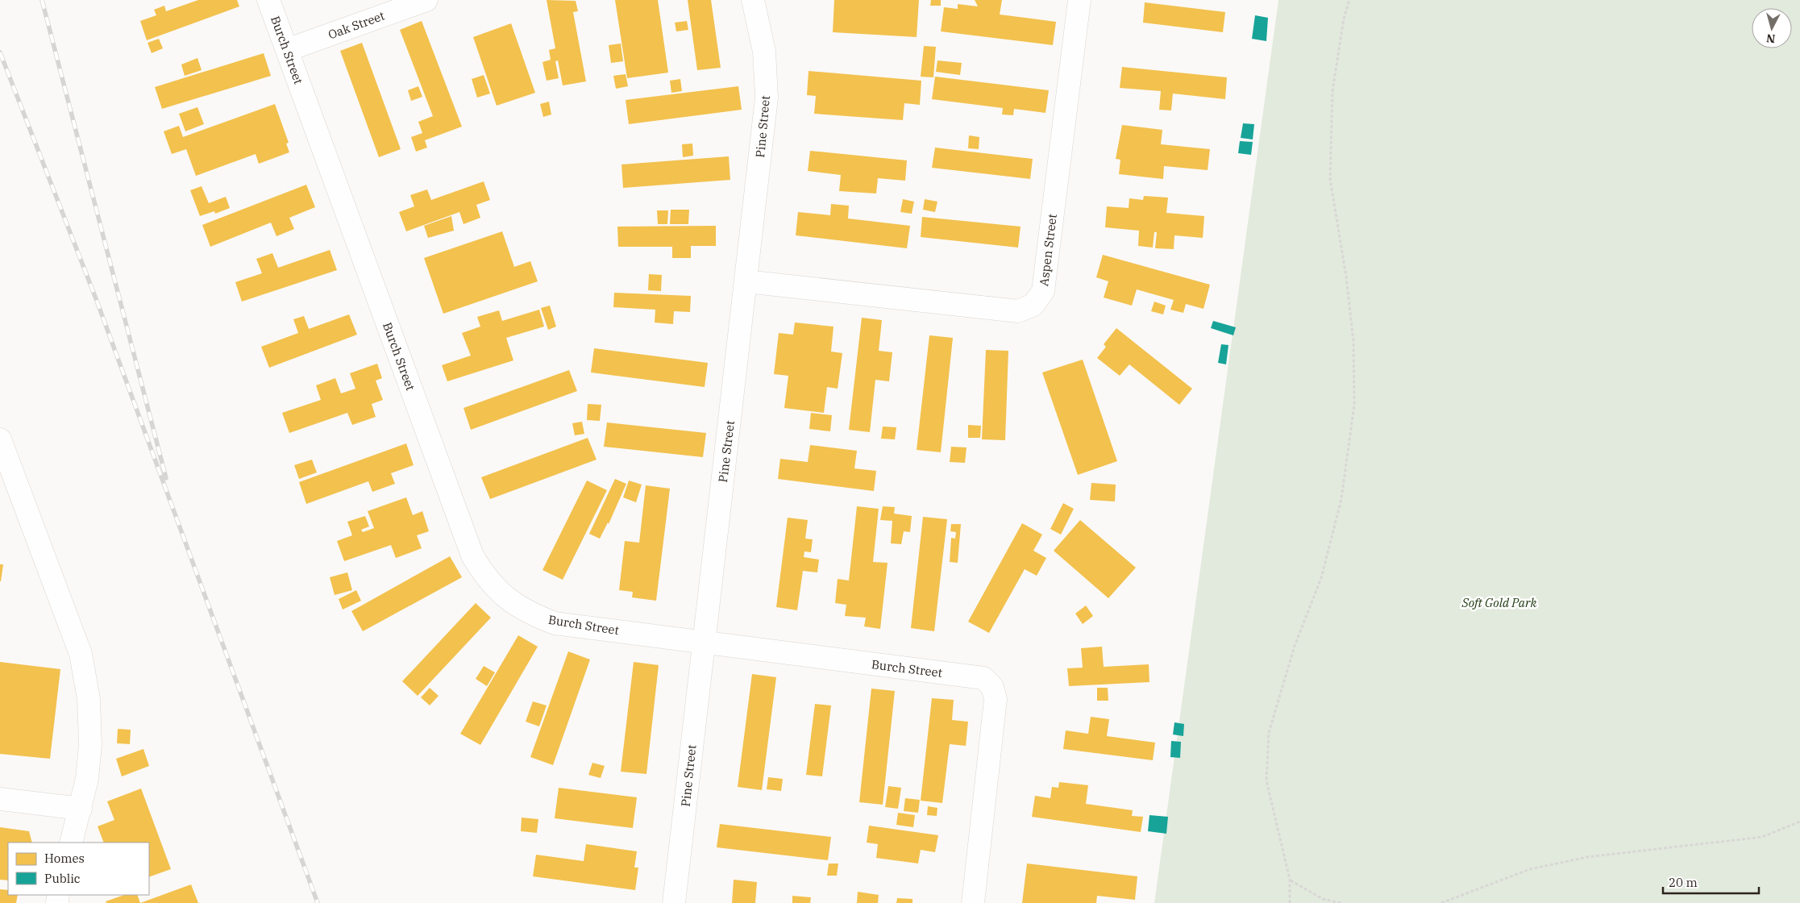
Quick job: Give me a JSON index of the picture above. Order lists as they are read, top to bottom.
{
  "streets": {
    "street": [
      "Oak Street",
      "Burch Street",
      "Pine Street",
      "Aspen Street"
    ]
  },
  "crossings": [
    ["Oak Street", "Burch Street"],
    ["Burch Street", "Pine Street"],
    ["Pine Street", "Aspen Street"]
  ],
  "parks": ["Soft Gold Park"],
  "legend": ["Homes", "Public"],
  "scale_bar": "20 m",
  "north": "bottom"
}
